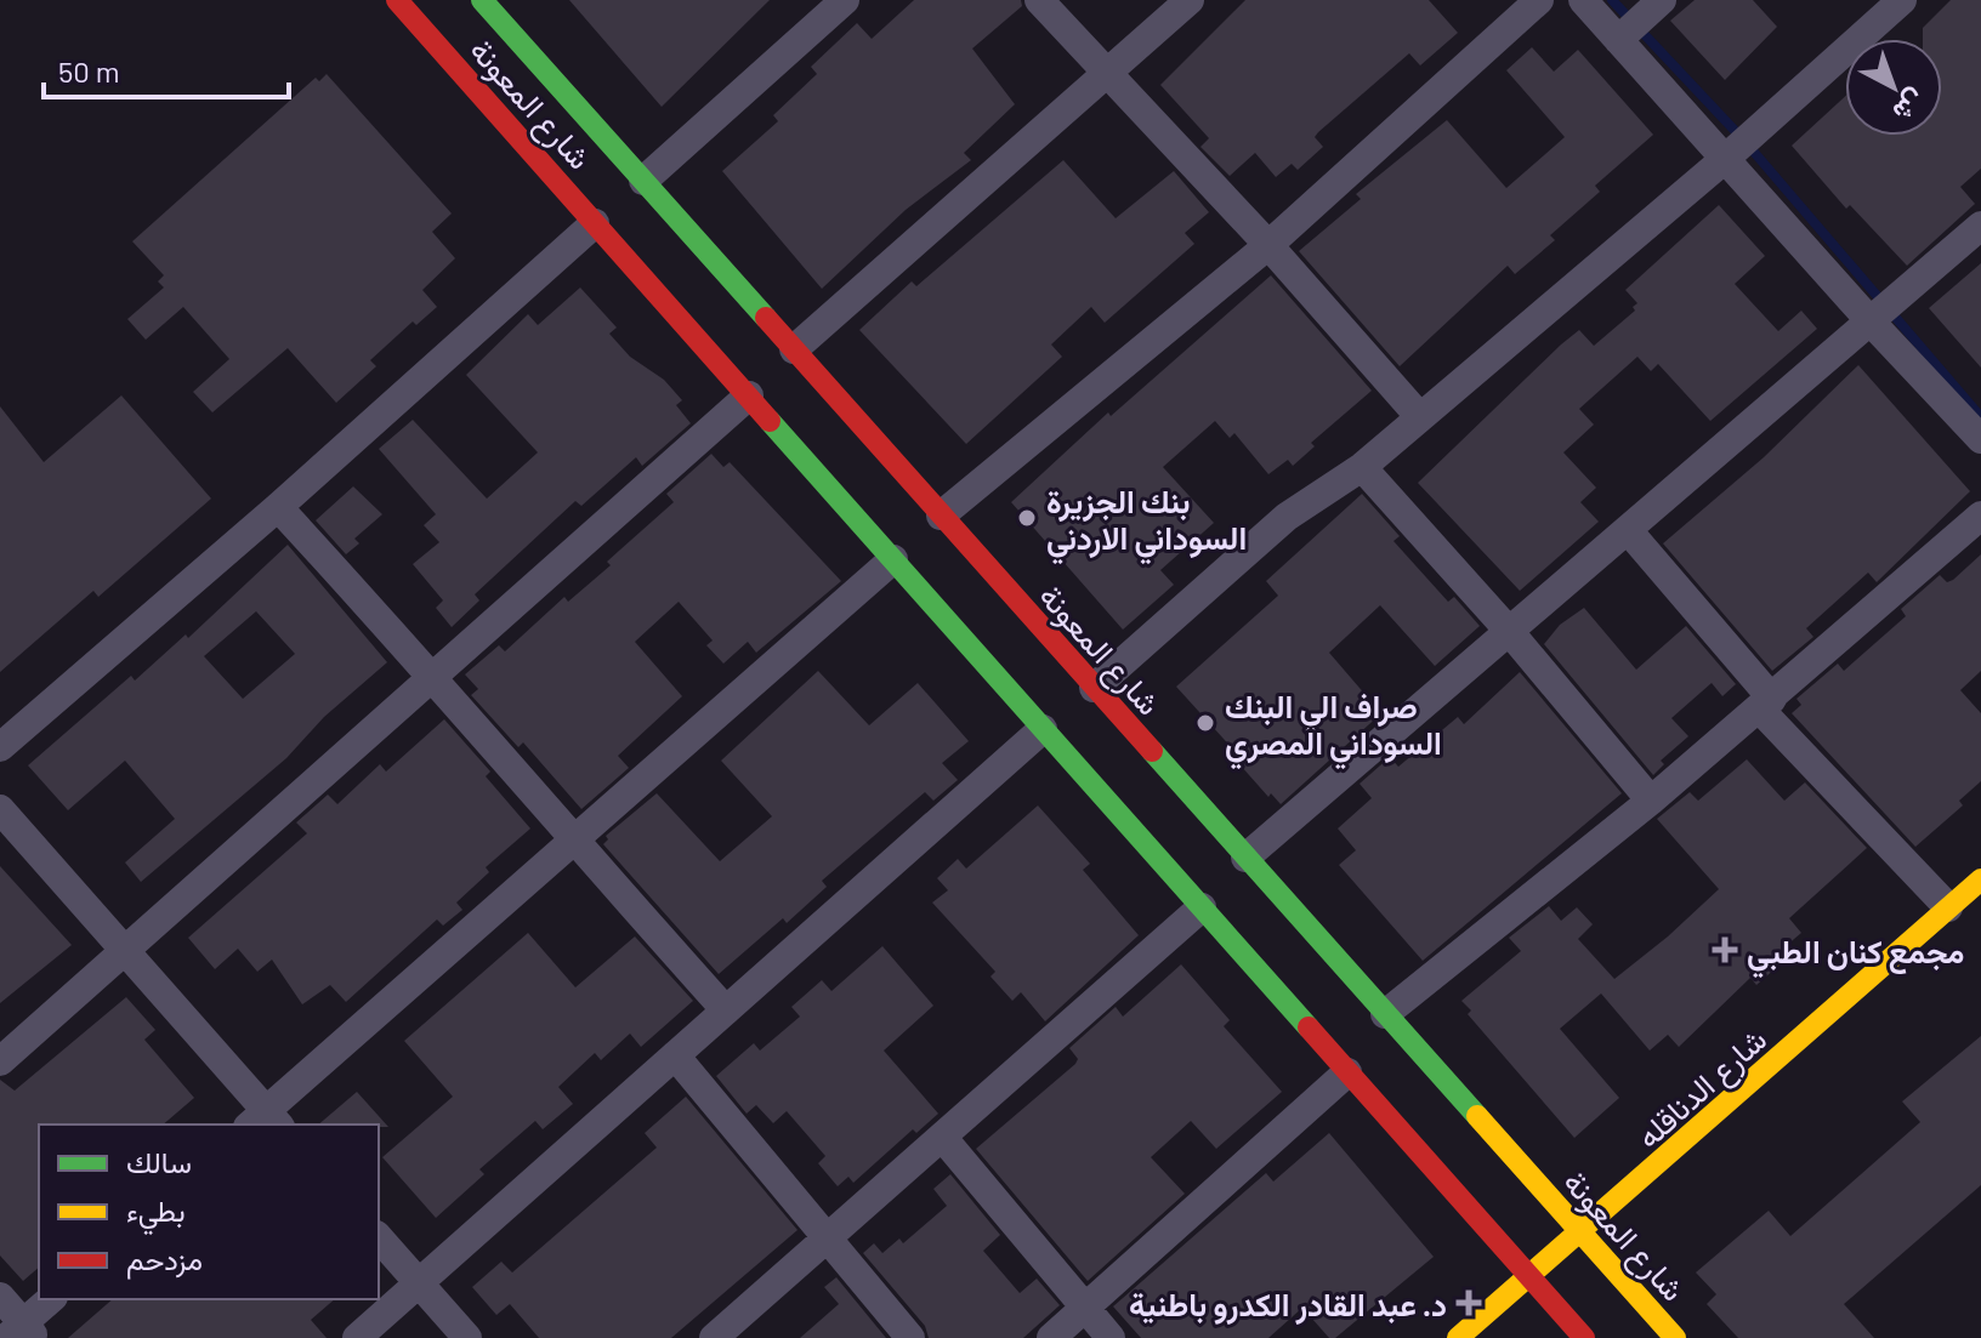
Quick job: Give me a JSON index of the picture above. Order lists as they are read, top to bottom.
{
  "streets": {
    "main road": ["شارع المعونة", "شارع الدناقله"]
  },
  "crossings": [
    ["شارع المعونة", "شارع الدناقله"]
  ],
  "places": {
    "other": ["بنك الجزيرة السوداني الاردني", "صراف الي البنك السوداني المصري"],
    "health": ["مجمع كنان الطبي", "د. عبد القادر الكدرو باطنية"]
  },
  "legend": ["سالك", "بطيء", "مزدحم"],
  "scale_bar": "50 m",
  "north": "bottom right"
}
